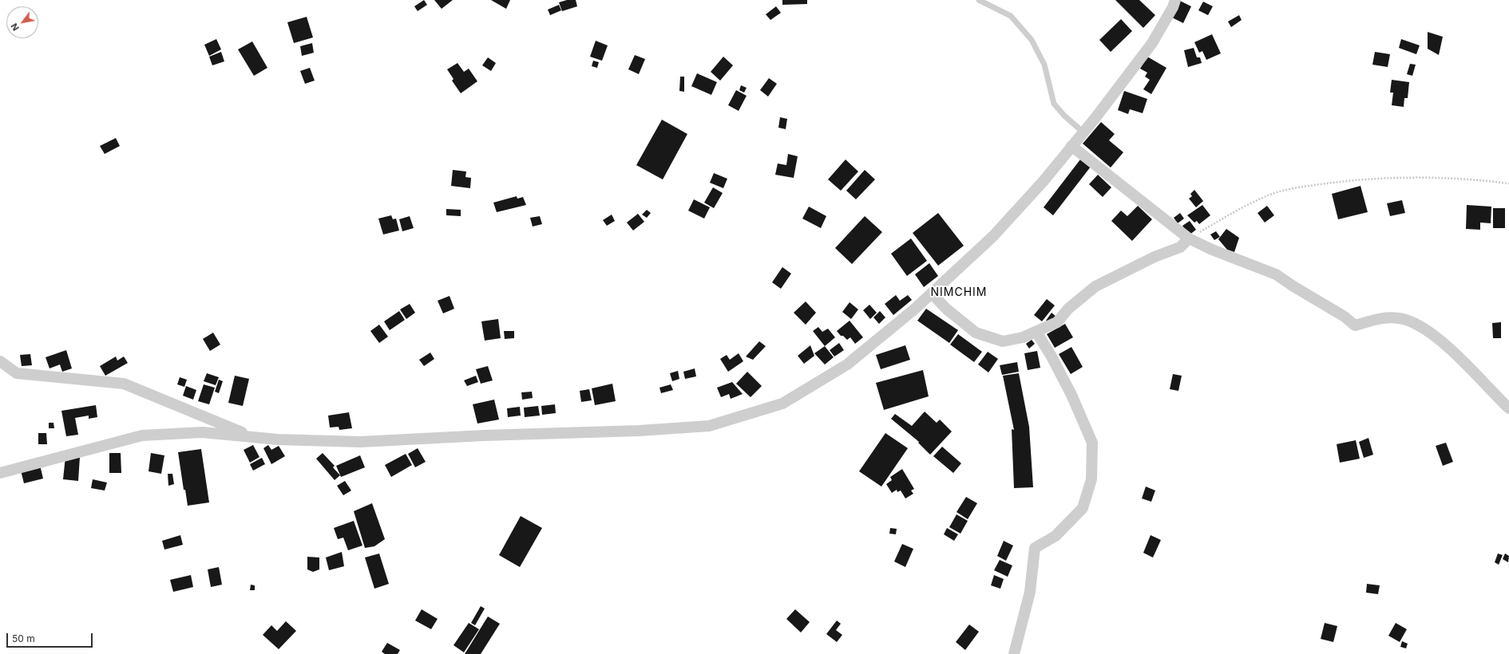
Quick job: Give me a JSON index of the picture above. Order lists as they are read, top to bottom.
{
  "districts": ["NIMCHIM"],
  "scale_bar": "50 m",
  "north": "bottom left"
}
